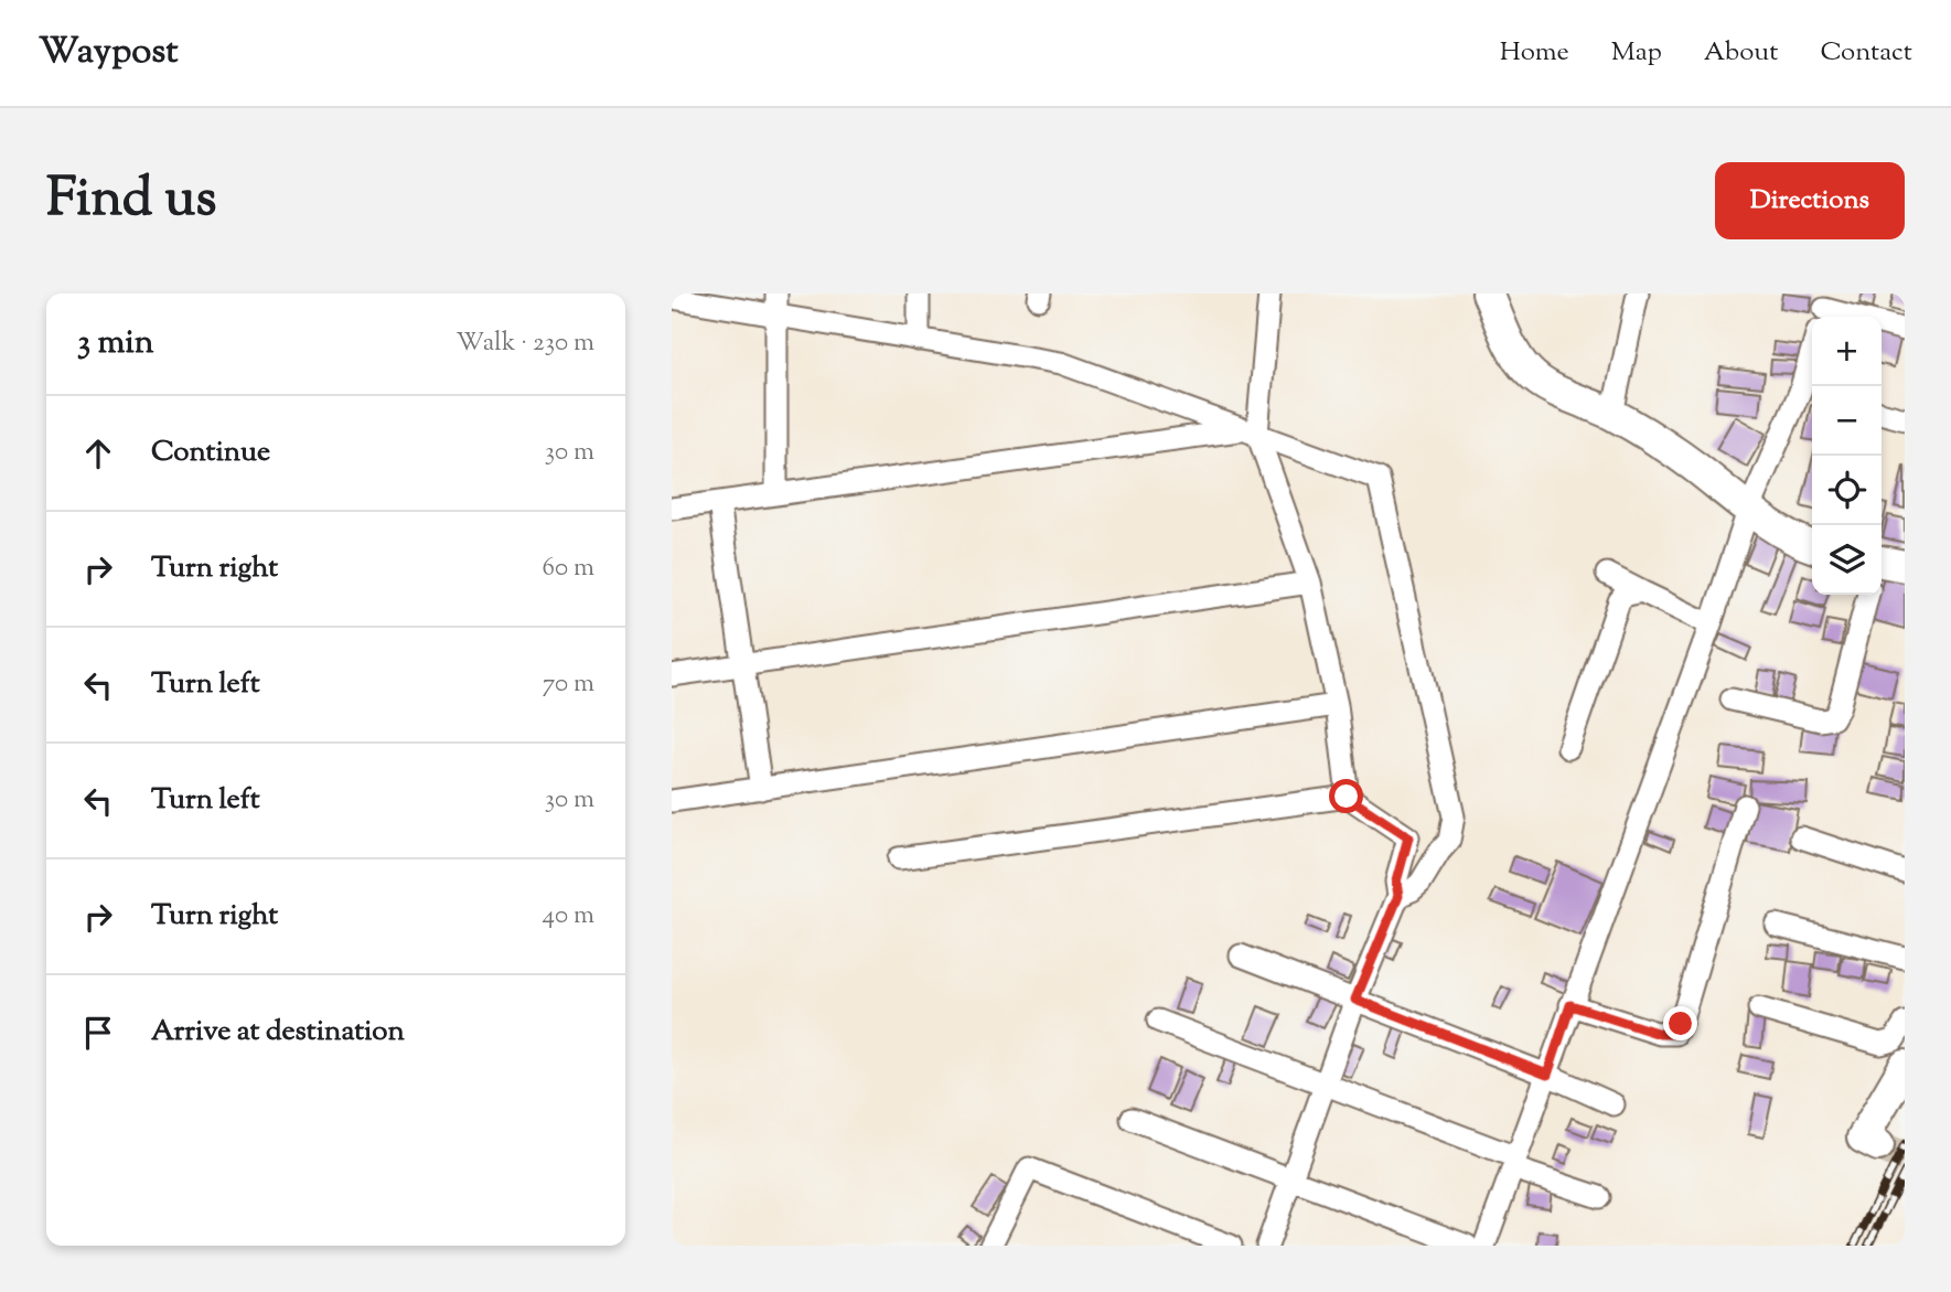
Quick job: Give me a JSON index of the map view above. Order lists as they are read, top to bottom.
{
  "page": {
    "header": "Waypost",
    "nav": [
      "Home",
      "Map",
      "About",
      "Contact"
    ],
    "title": "Find us",
    "buttons": "Directions",
    "heading": ["3 min", "Walk · 230 m"],
    "map_buttons": ["+", "−"],
    "list": [
      ["Continue", "30 m"],
      ["Turn right", "60 m"],
      ["Turn left", "70 m"],
      ["Turn left", "30 m"],
      ["Turn right", "40 m"],
      "Arrive at destination"
    ]
  }
}
